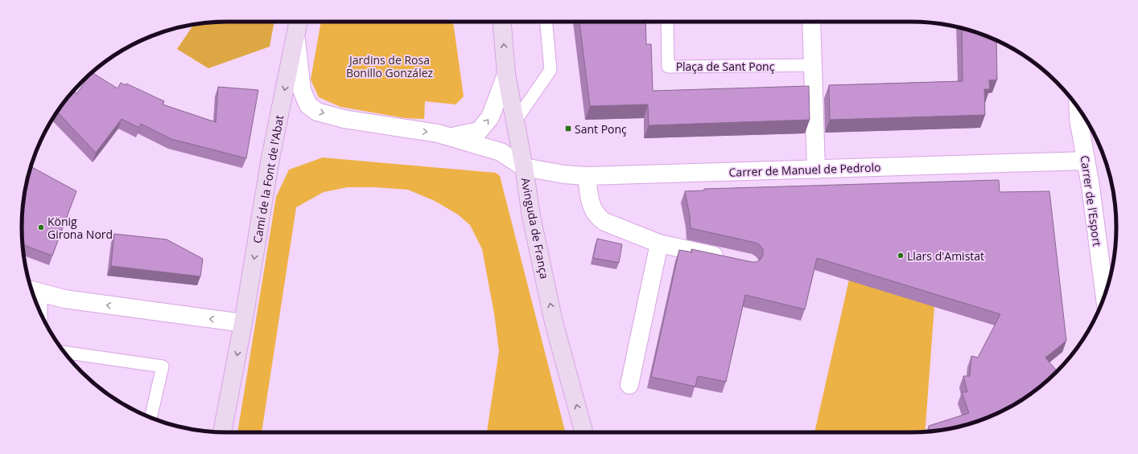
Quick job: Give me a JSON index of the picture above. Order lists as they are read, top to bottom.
{
  "streets": {
    "main road": ["Camí de la Font de l'Abat", "Avinguda de França"],
    "street": ["Carrer de Manuel de Pedrolo", "Carrer de l'Esport"],
    "lane": ["Plaça de Sant Ponç"]
  },
  "crossings": [
    ["Carrer de Manuel de Pedrolo", "Carrer de l'Esport"],
    ["Carrer de Manuel de Pedrolo", "Avinguda de França"]
  ],
  "one_way": ["Camí de la Font de l'Abat", "Avinguda de França"],
  "parks": ["Jardins de Rosa Bonillo González"],
  "places": {
    "transit": ["Sant Ponç"],
    "other": ["König Girona Nord", "Llars d'Amistat"]
  }
}
